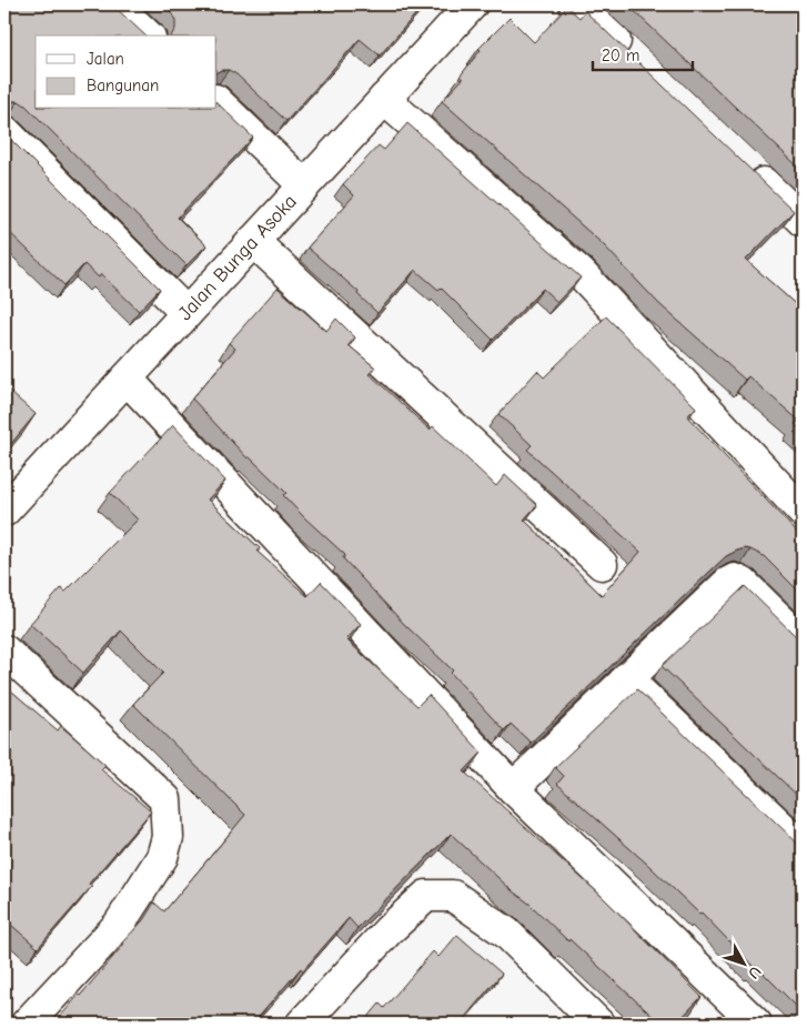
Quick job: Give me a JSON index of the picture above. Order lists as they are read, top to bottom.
{
  "streets": {
    "street": ["Jalan Bunga Asoka"]
  },
  "legend": ["Jalan", "Bangunan"],
  "scale_bar": "20 m",
  "north": "bottom right"
}
